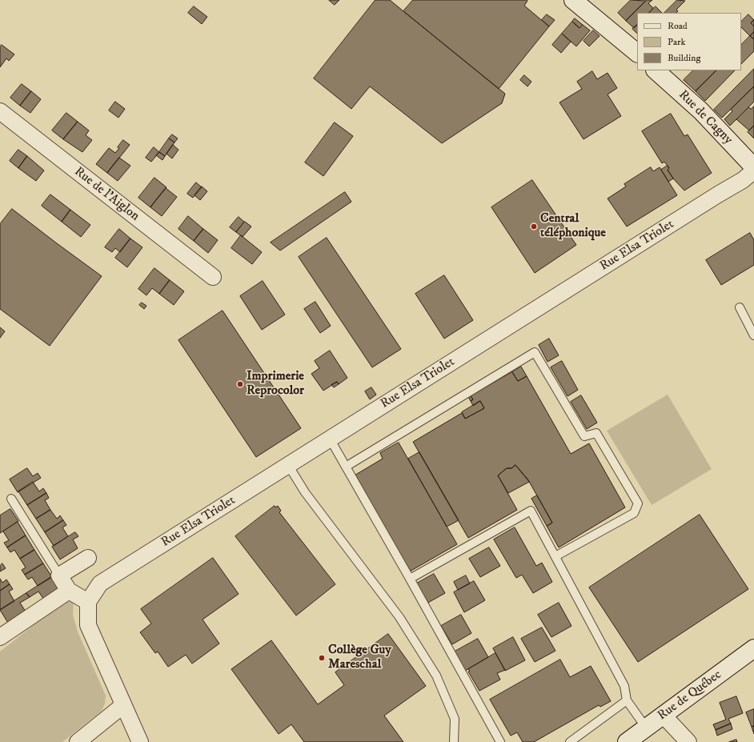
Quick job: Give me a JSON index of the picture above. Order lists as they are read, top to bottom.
{
  "streets": {
    "main road": ["Rue de Cagny", "Rue de Québec"],
    "street": ["Rue de l'Aiglon", "Rue Elsa Triolet"]
  },
  "places": ["Central téléphonique", "Imprimerie Reprocolor", "Collège Guy Mareschal"],
  "legend": ["Road", "Park", "Building"]
}
